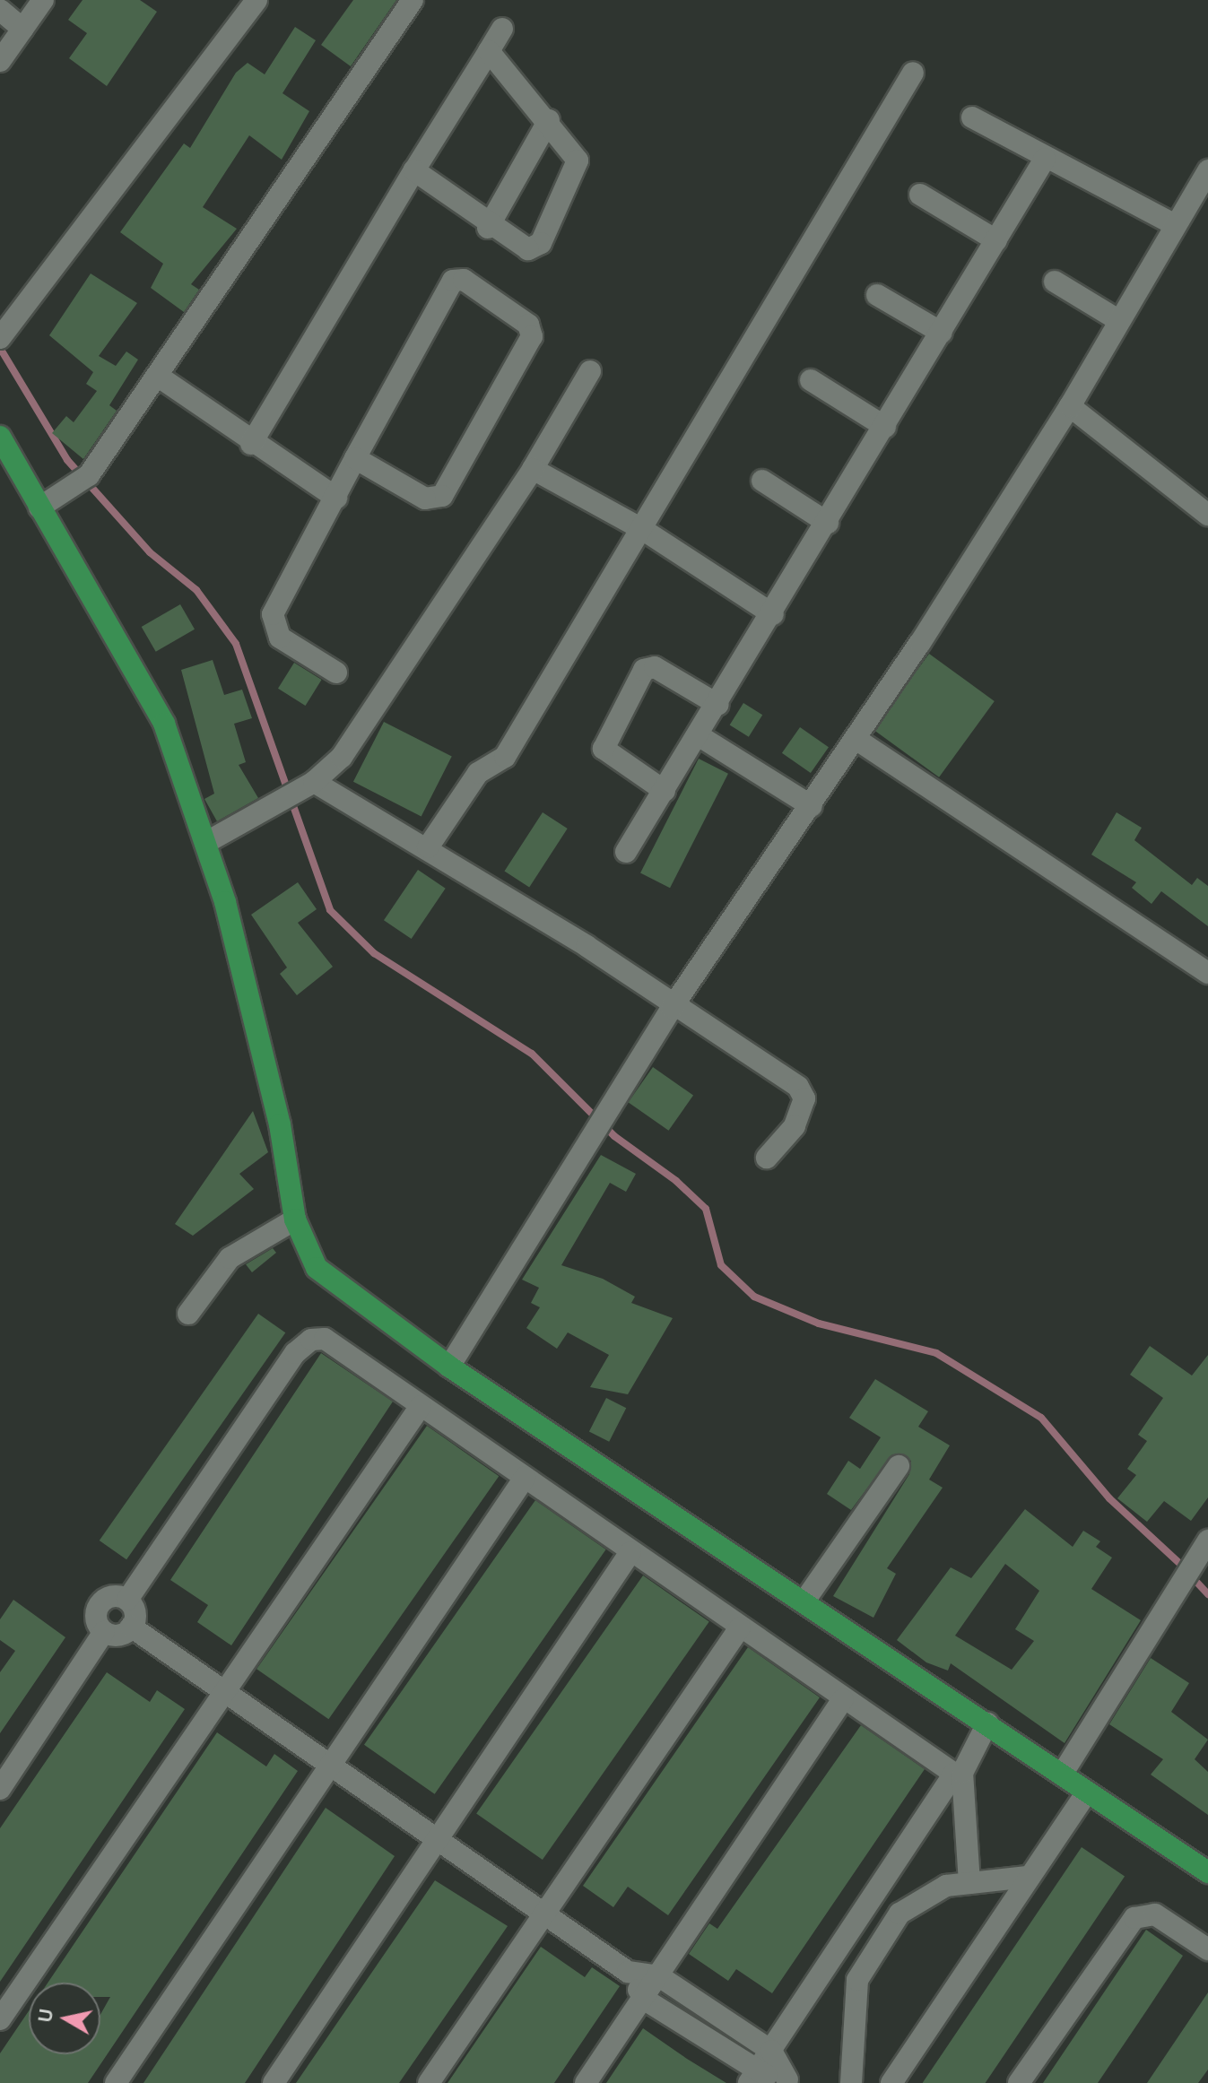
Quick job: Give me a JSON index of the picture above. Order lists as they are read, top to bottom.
{
  "north": "left"
}
